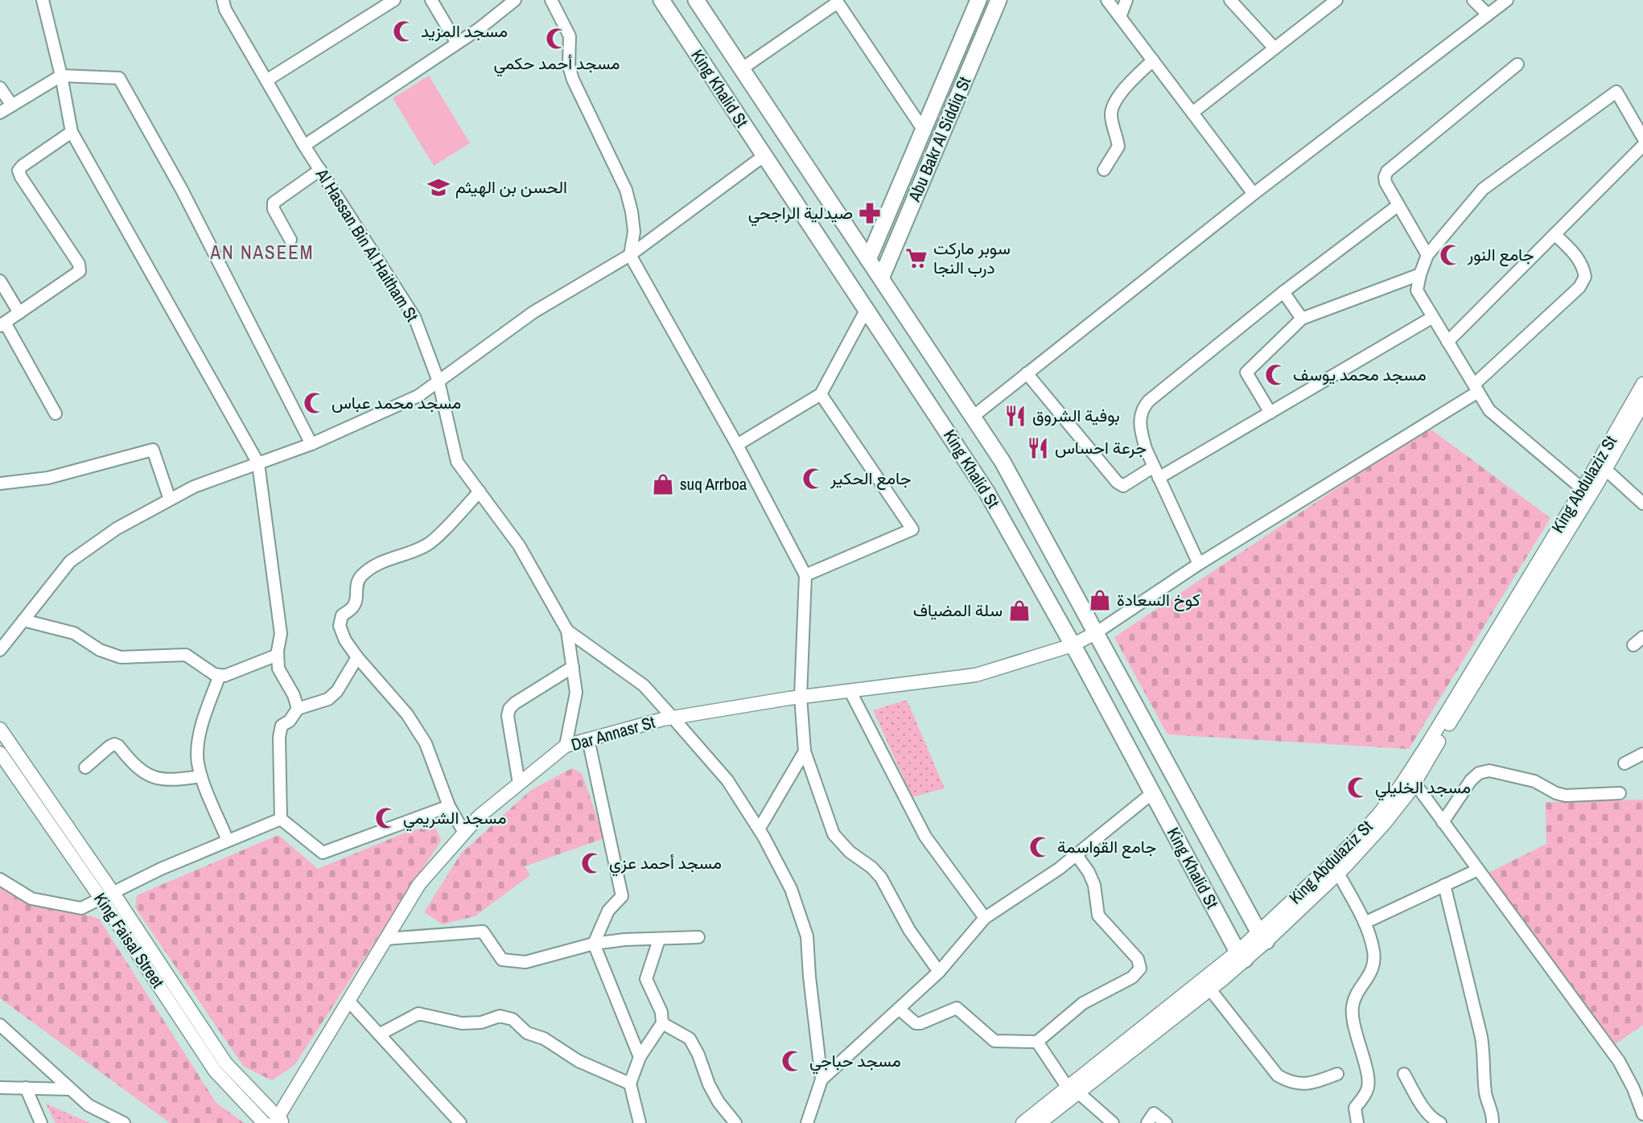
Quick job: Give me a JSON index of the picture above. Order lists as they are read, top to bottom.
{
  "streets": {
    "main road": ["King Khalid St", "Abu Bakr Al Siddiq St"],
    "street": [
      "Al Hassan Bin Al Haitham St",
      "King Abdulaziz St",
      "Dar Annasr St",
      "King Faisal Street"
    ]
  },
  "crossings": [
    ["King Khalid St", "Abu Bakr Al Siddiq St"],
    ["King Khalid St", "King Abdulaziz St"],
    ["King Khalid St", "Dar Annasr St"],
    ["Al Hassan Bin Al Haitham St", "Dar Annasr St"]
  ],
  "districts": ["AN NASEEM"],
  "places": {
    "mosque": [
      "مسجد المزيد",
      "مسجد أحمد حكمي",
      "جامع النور",
      "مسجد محمد يوسف",
      "مسجد محمد عباس",
      "جامع الحكير",
      "مسجد الخليلي",
      "مسجد الشريمي",
      "جامع القواسمة",
      "مسجد أحمد عزي",
      "مسجد حباجي"
    ],
    "school or university": ["الحسن بن الهيثم"],
    "pharmacy": ["صيدلية الراجحي"],
    "supermarket": ["سوبر ماركت درب النجا"],
    "restaurant": ["بوفية الشروق", "جرعة احساس"],
    "shop": ["suq Arrboa", "كوخ السعادة", "سلة المضياف"]
  }
}
